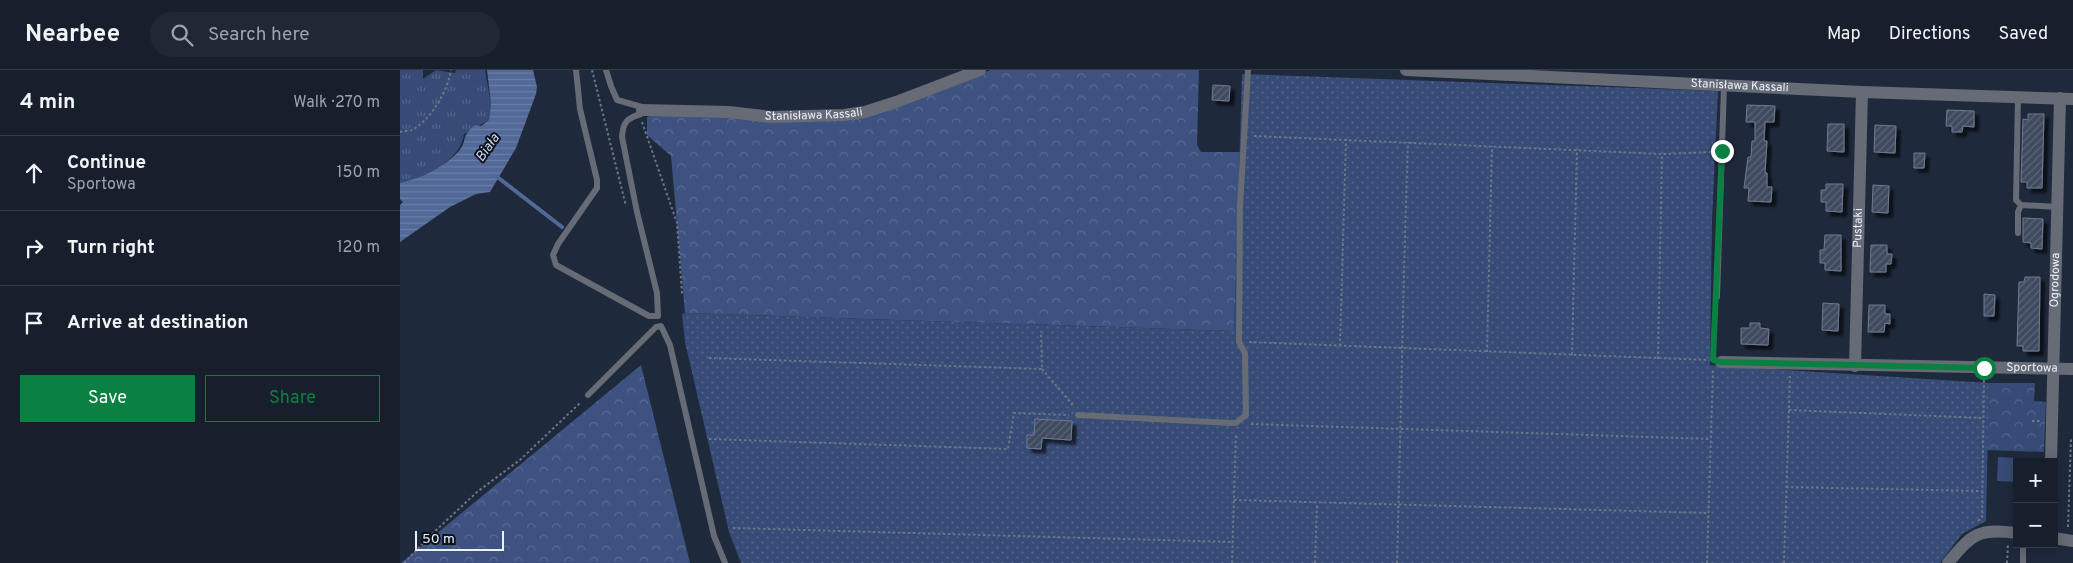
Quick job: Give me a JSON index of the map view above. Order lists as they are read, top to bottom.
{
  "streets": {
    "street": [
      "Stanisława Kassali",
      "Pustaki",
      "Ogrodowa",
      "Sportowa"
    ]
  },
  "crossings": [
    ["Stanisława Kassali", "Pustaki"],
    ["Stanisława Kassali", "Ogrodowa"],
    ["Pustaki", "Sportowa"],
    ["Ogrodowa", "Sportowa"]
  ],
  "water": ["Biała"],
  "scale_bar": "50 m",
  "page": {
    "header": "Nearbee",
    "search": "Search here",
    "nav": ["Map", "Directions", "Saved"],
    "heading": ["4 min", "Walk · 270 m"],
    "list": [
      ["Continue", "Sportowa", "150 m"],
      ["Turn right", "120 m"],
      "Arrive at destination"
    ],
    "buttons": ["Save", "Share"],
    "map_buttons": ["+", "−"],
    "scale": "50 m"
  }
}
